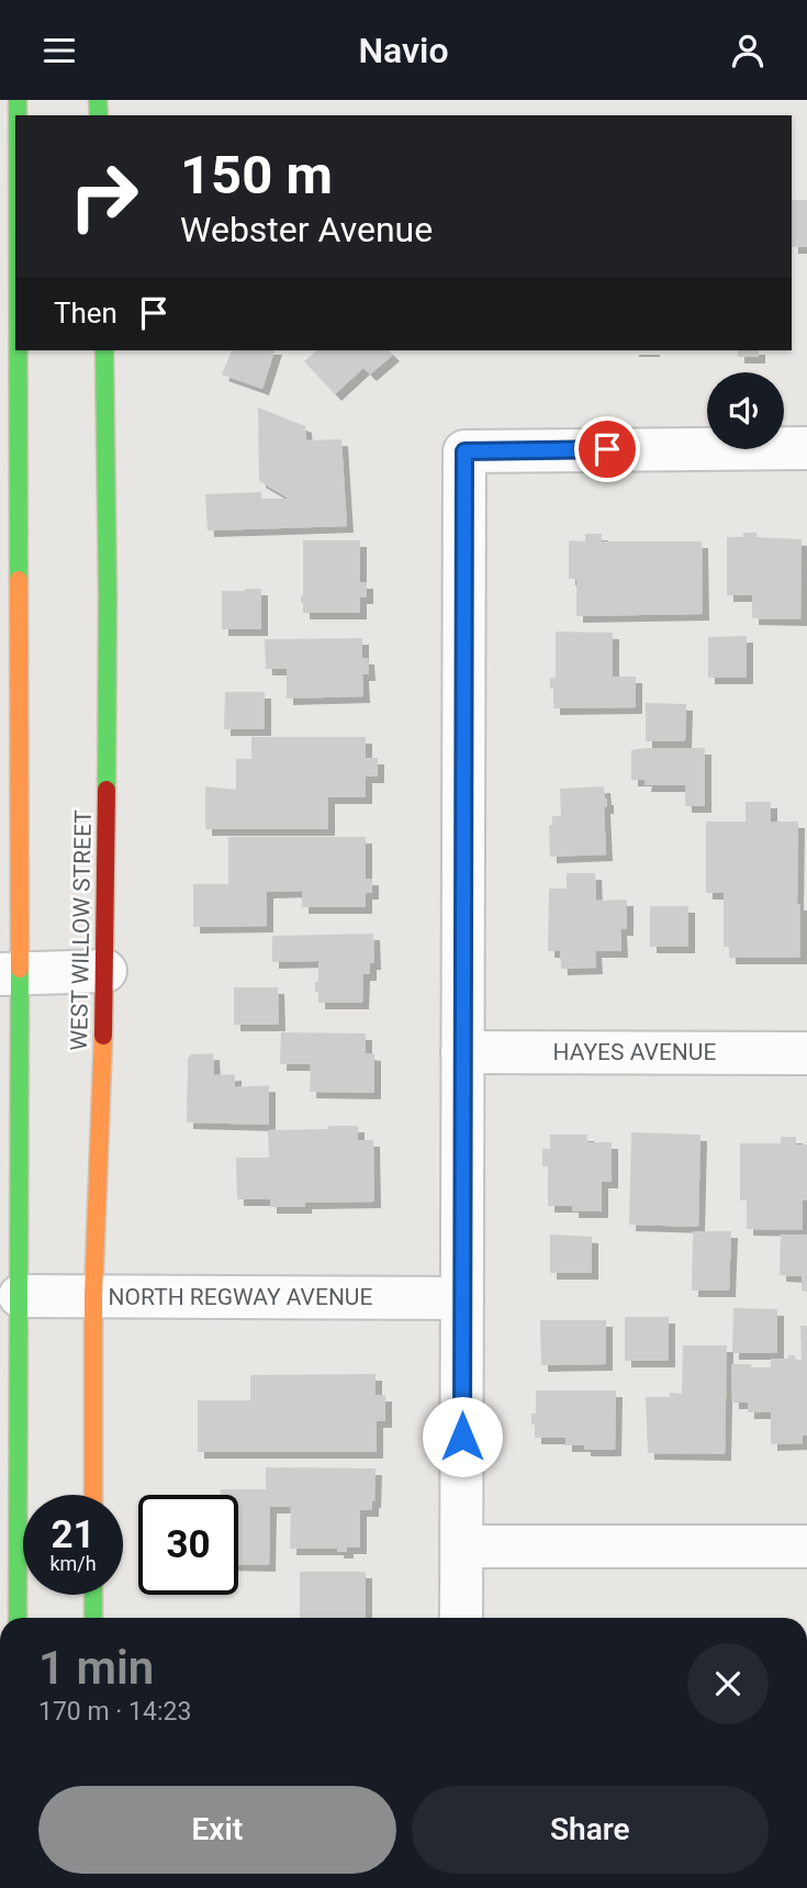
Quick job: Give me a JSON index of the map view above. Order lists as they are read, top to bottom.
{
  "streets": {
    "main road": ["WEST WILLOW STREET"],
    "street": ["HAYES AVENUE", "NORTH REGWAY AVENUE"]
  },
  "crossings": [
    ["WEST WILLOW STREET", "NORTH REGWAY AVENUE"]
  ],
  "page": {
    "header": "Navio",
    "turn": ["150 m", "Webster Avenue"],
    "then": "Then",
    "speed": "21 km/h",
    "limit": "30",
    "heading": ["1 min", "170 m · 14:23"],
    "buttons": ["Exit", "Share"]
  }
}
